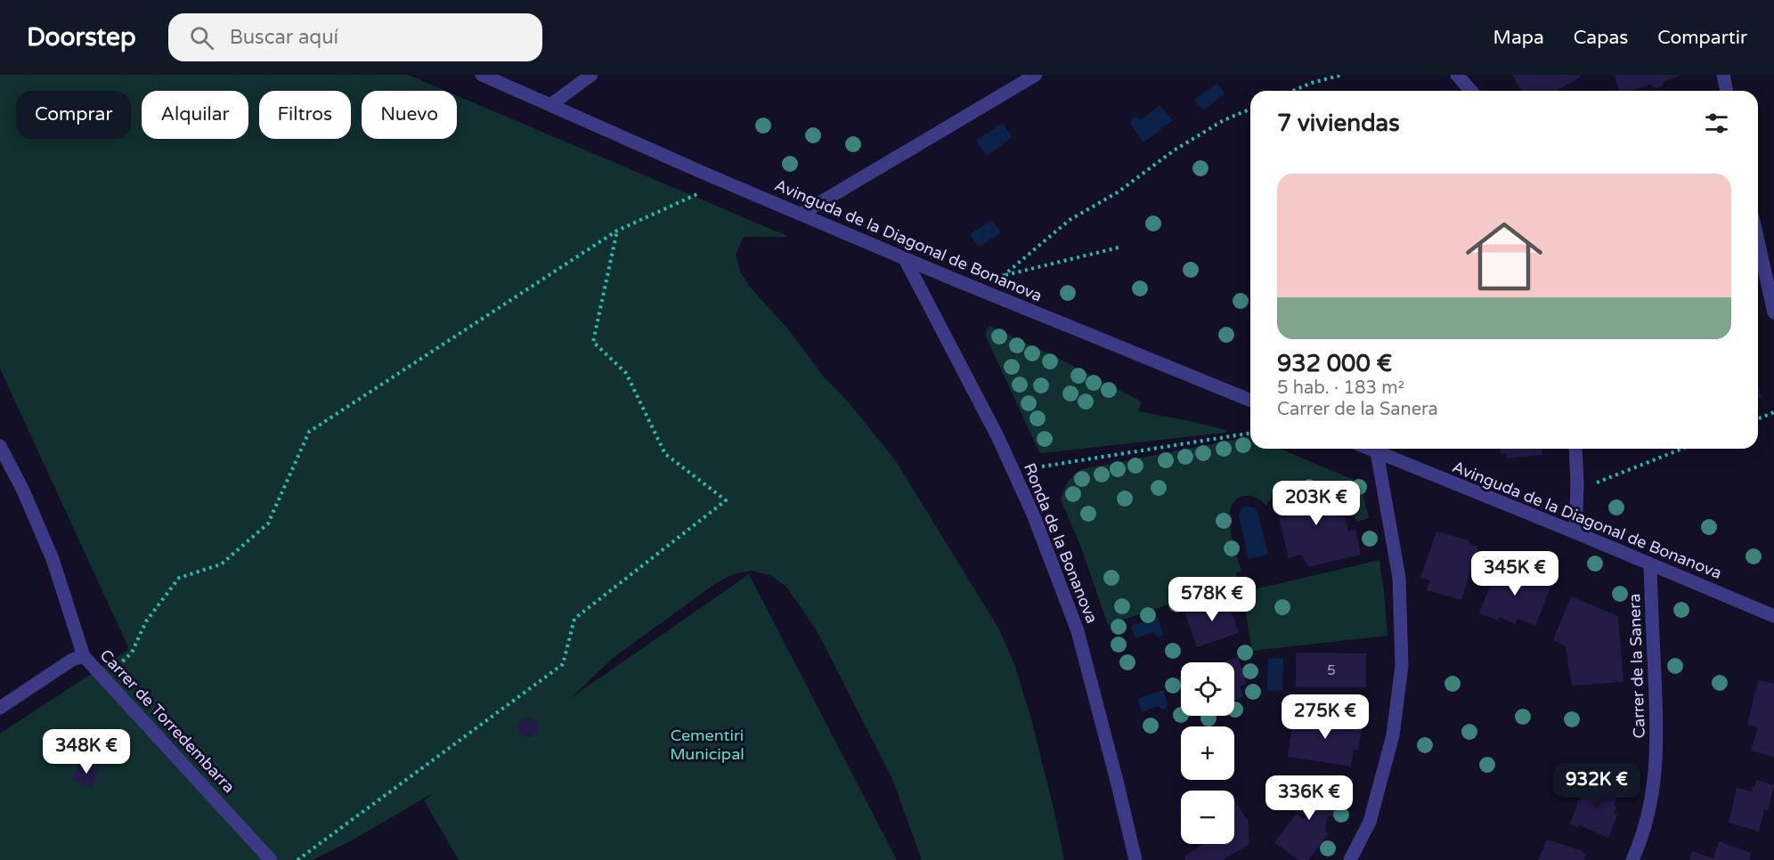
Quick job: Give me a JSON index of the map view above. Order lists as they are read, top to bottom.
{
  "streets": {
    "street": [
      "Avinguda de la Diagonal de Bonanova",
      "Ronda de la Bonanova",
      "Carrer de la Sanera",
      "Carrer de Torredembarra"
    ]
  },
  "crossings": [
    ["Avinguda de la Diagonal de Bonanova", "Ronda de la Bonanova"],
    ["Avinguda de la Diagonal de Bonanova", "Carrer de la Sanera"]
  ],
  "parks": ["Cementiri Municipal"],
  "house_numbers": ["5"],
  "page": {
    "header": "Doorstep",
    "search": "Buscar aquí",
    "nav": ["Mapa", "Capas", "Compartir"],
    "chip": [
      "Comprar",
      "Alquilar",
      "Filtros",
      "Nuevo"
    ],
    "heading": "7 viviendas",
    "list": [
      {
        "name": "932 000 €",
        "note": "5 hab. · 183 m² · Carrer de la Sanera"
      }
    ],
    "price": [
      "203K €",
      "345K €",
      "578K €",
      "275K €",
      "348K €",
      "932K €",
      "336K €"
    ],
    "map_buttons": ["+", "−"]
  }
}
